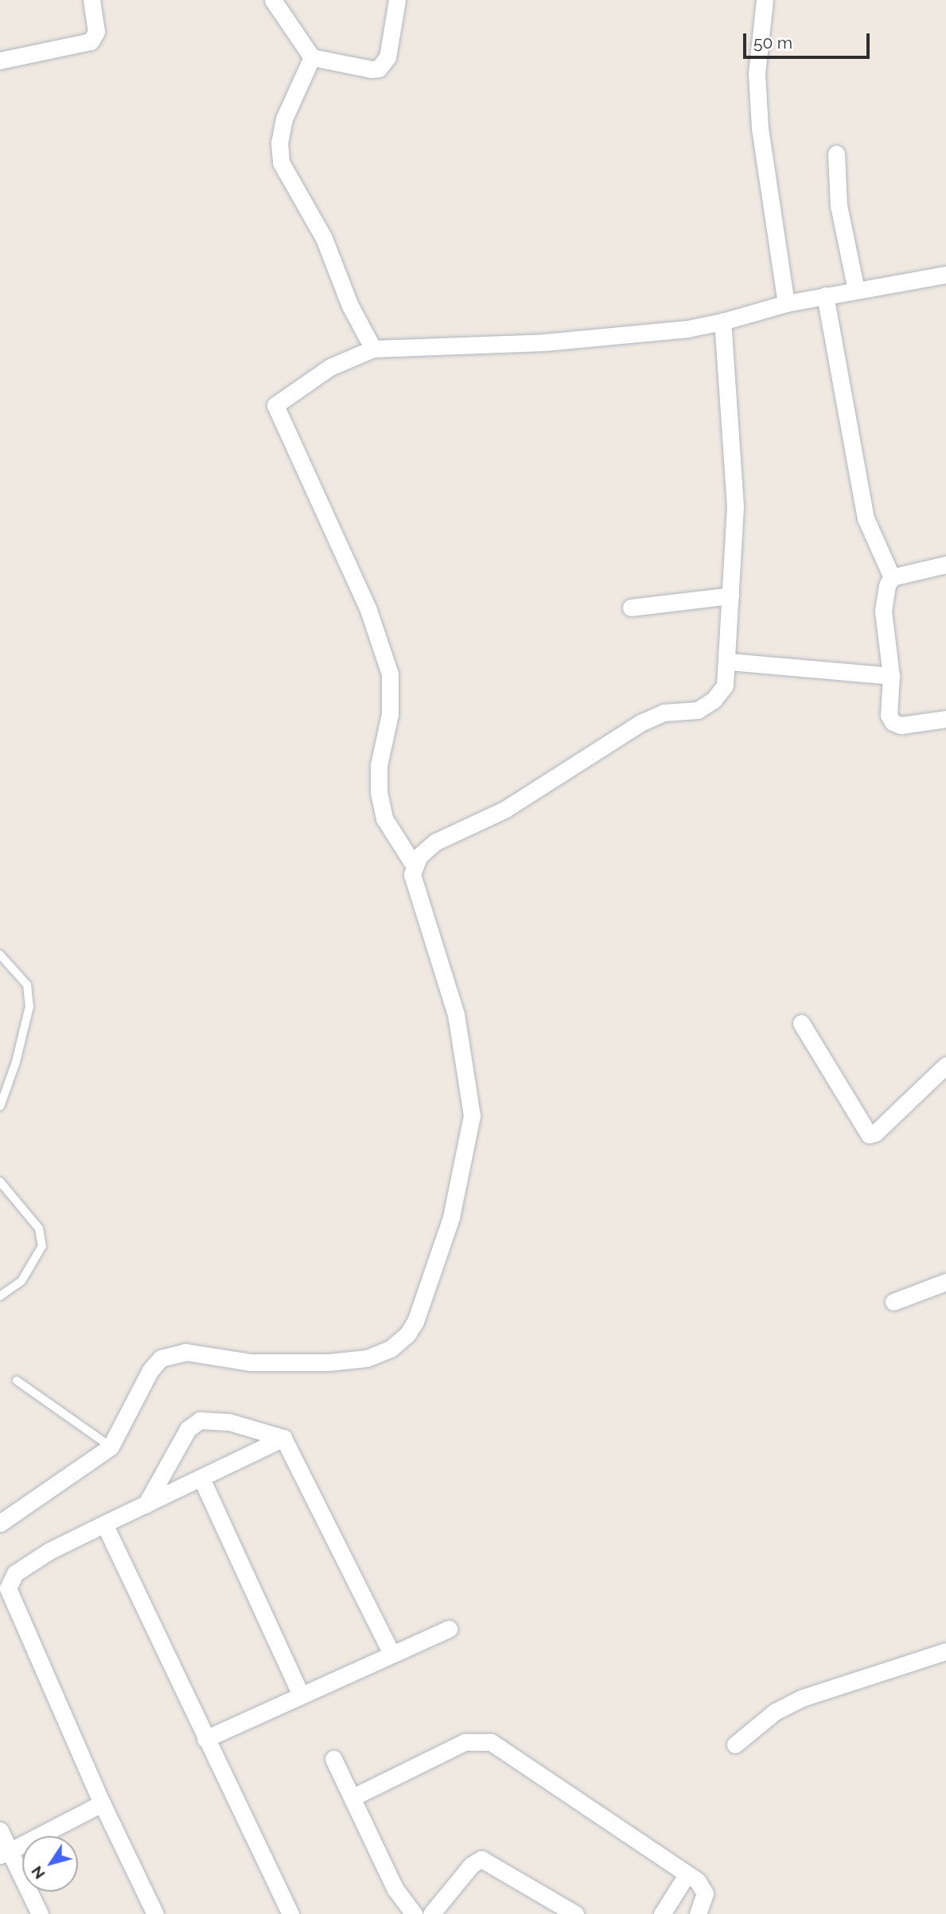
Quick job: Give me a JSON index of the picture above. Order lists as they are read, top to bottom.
{
  "scale_bar": "50 m",
  "north": "bottom left"
}
